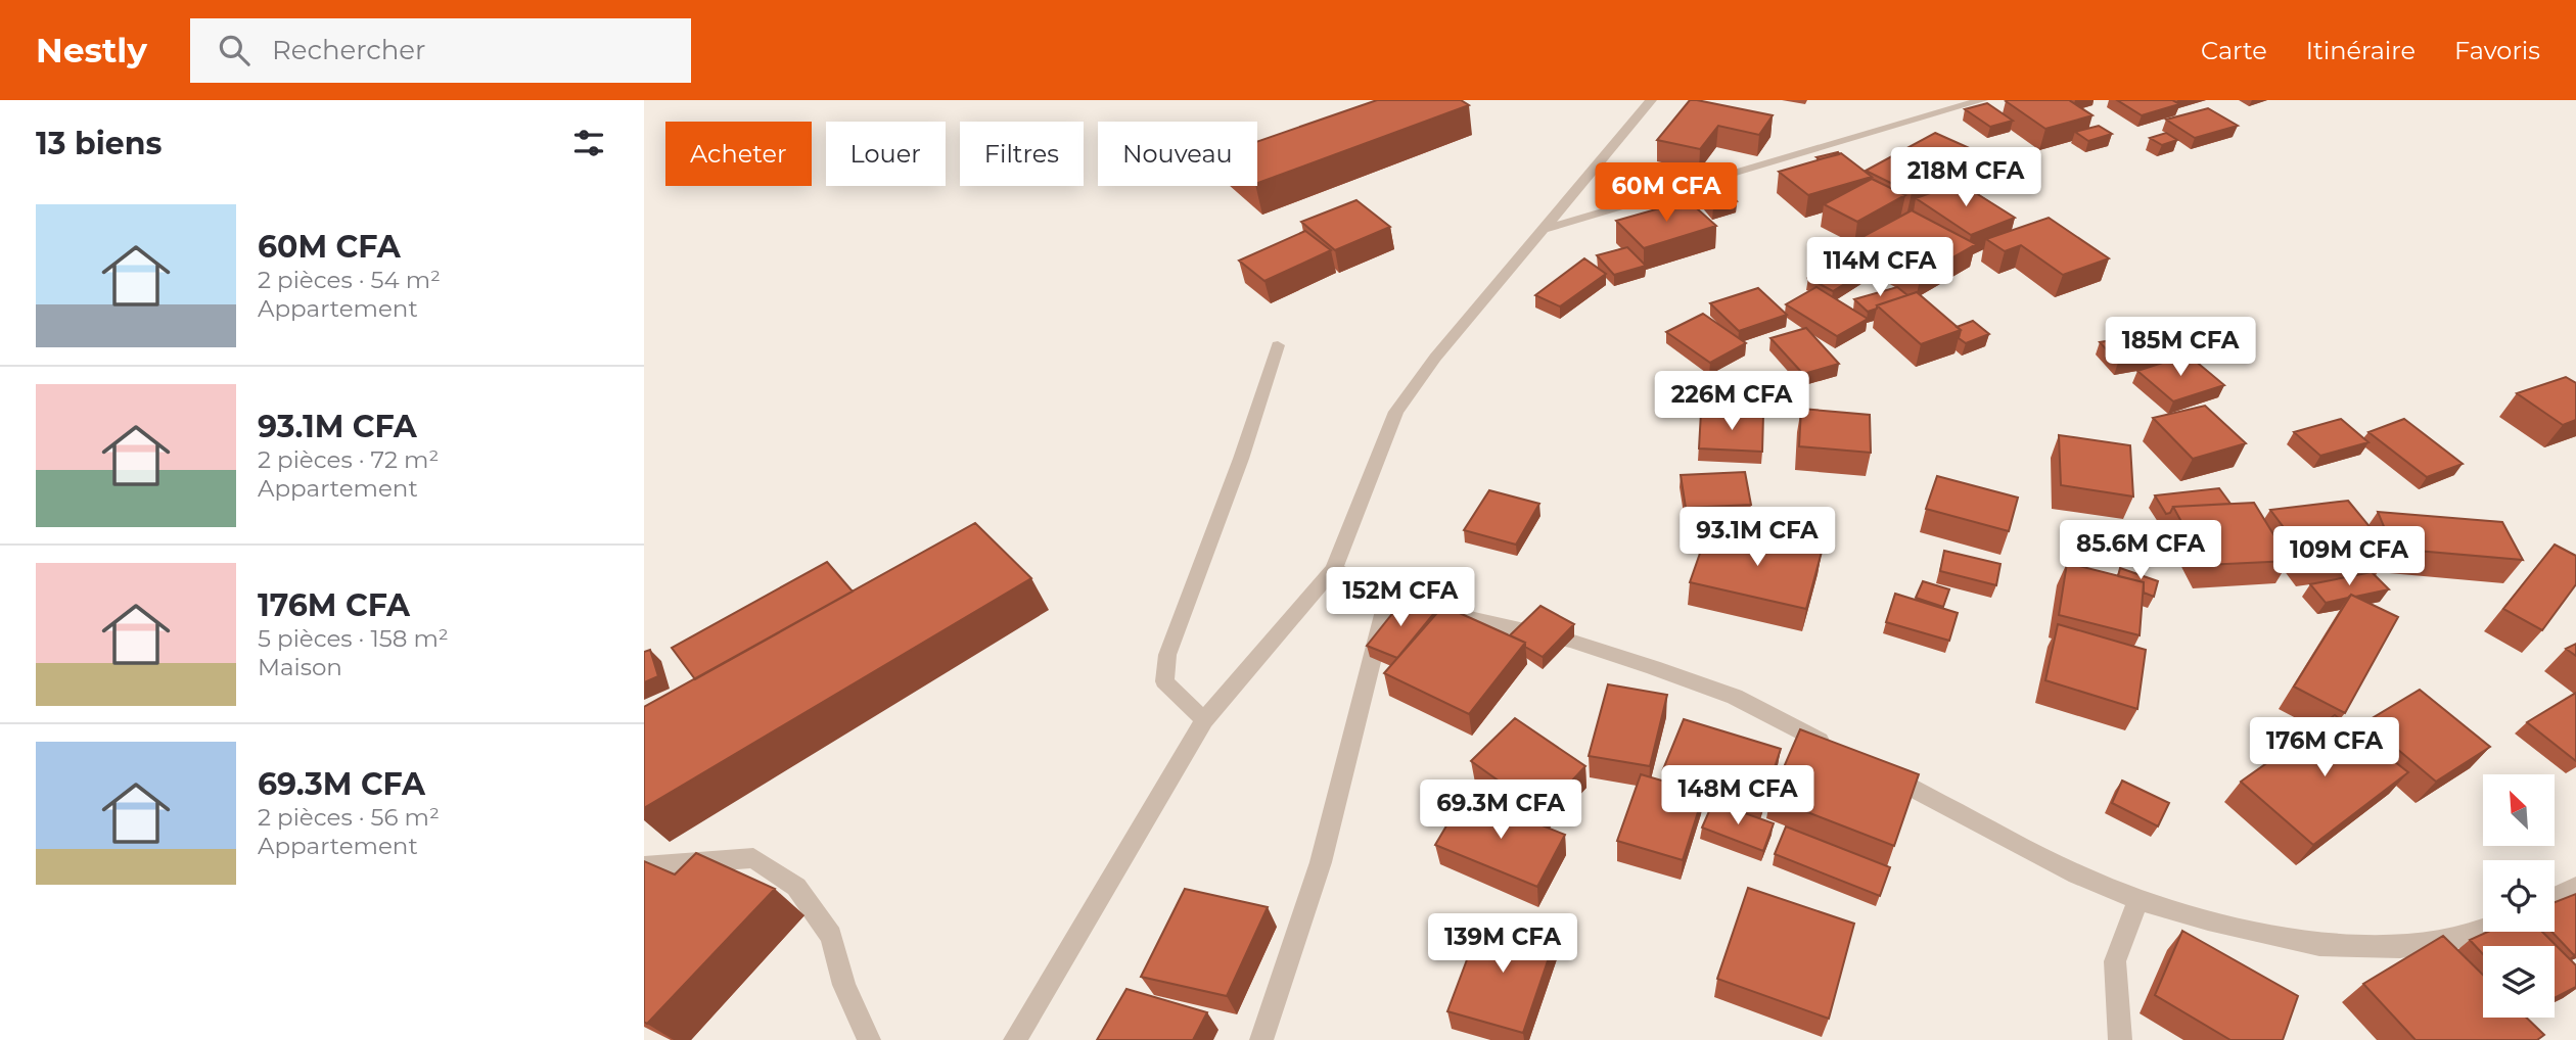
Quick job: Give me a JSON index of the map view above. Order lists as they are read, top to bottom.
{
  "north": "top left",
  "page": {
    "header": "Nestly",
    "search": "Rechercher",
    "nav": ["Carte", "Itinéraire", "Favoris"],
    "heading": "13 biens",
    "chip": [
      "Acheter",
      "Louer",
      "Filtres",
      "Nouveau"
    ],
    "price": [
      "218M CFA",
      "60M CFA",
      "114M CFA",
      "185M CFA",
      "226M CFA",
      "93.1M CFA",
      "85.6M CFA",
      "109M CFA",
      "152M CFA",
      "176M CFA",
      "148M CFA",
      "69.3M CFA",
      "139M CFA"
    ],
    "list": [
      {
        "name": "60M CFA",
        "note": "2 pièces · 54 m² · Appartement"
      },
      {
        "name": "93.1M CFA",
        "note": "2 pièces · 72 m² · Appartement"
      },
      {
        "name": "176M CFA",
        "note": "5 pièces · 158 m² · Maison"
      },
      {
        "name": "69.3M CFA",
        "note": "2 pièces · 56 m² · Appartement"
      }
    ]
  }
}
